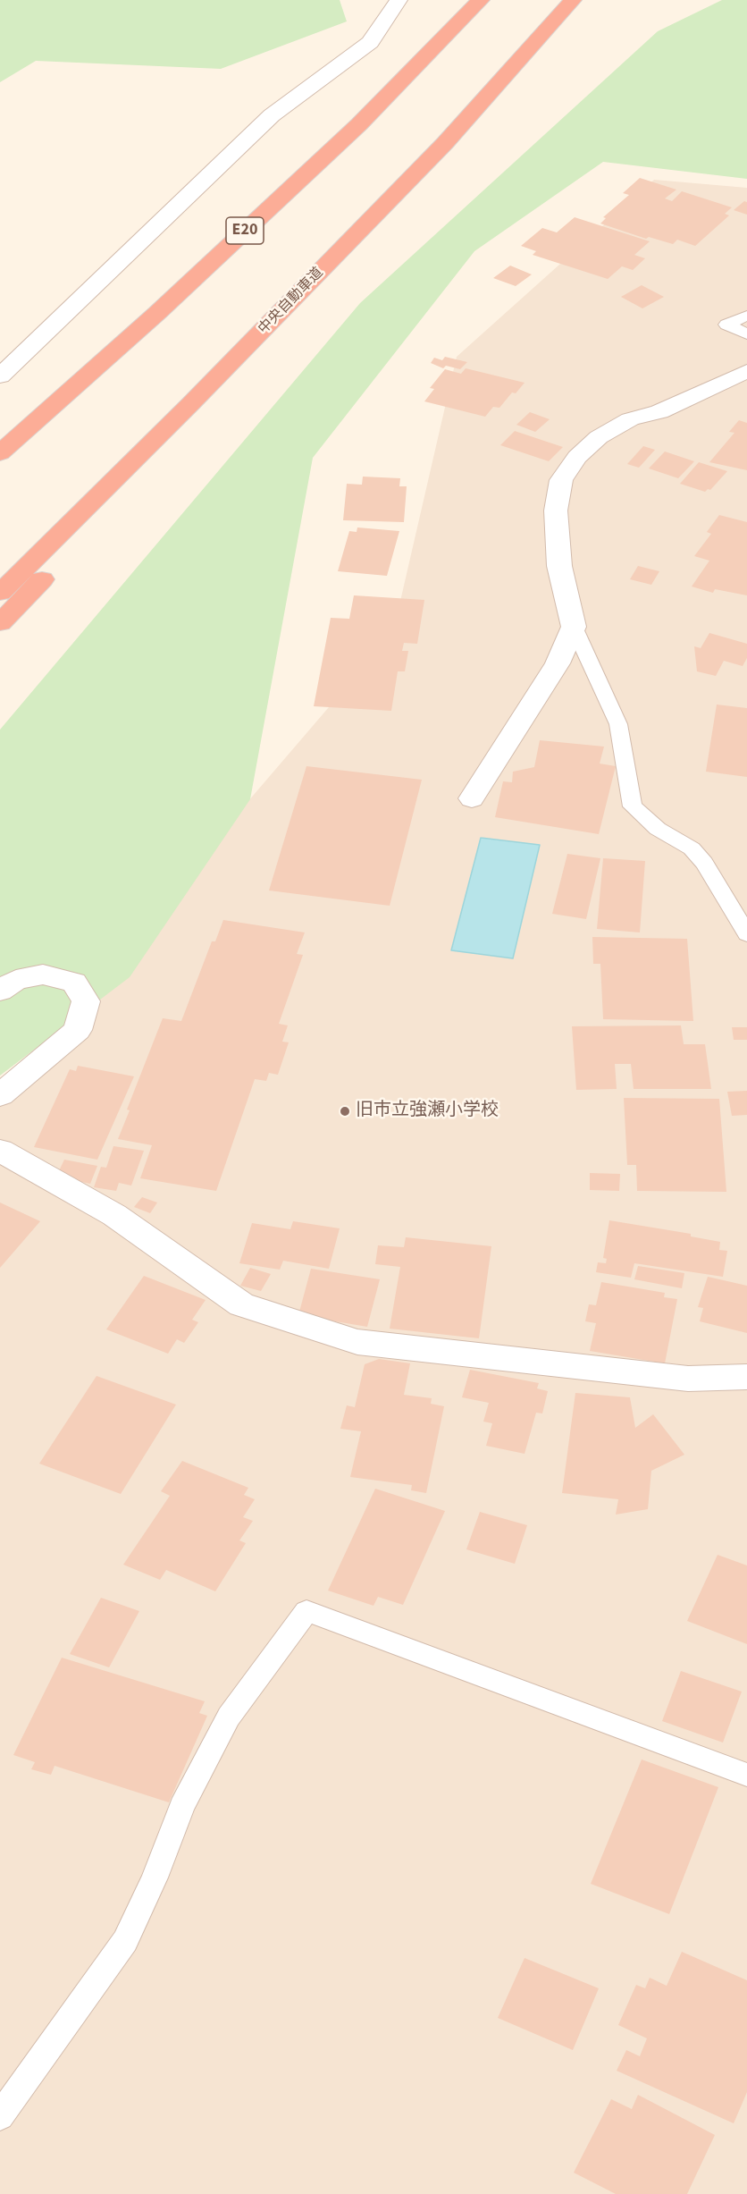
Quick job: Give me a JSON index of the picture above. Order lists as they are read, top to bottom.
{
  "streets": {
    "highway": ["E20", "中央自動車道"]
  },
  "places": ["旧市立強瀬小学校"]
}
